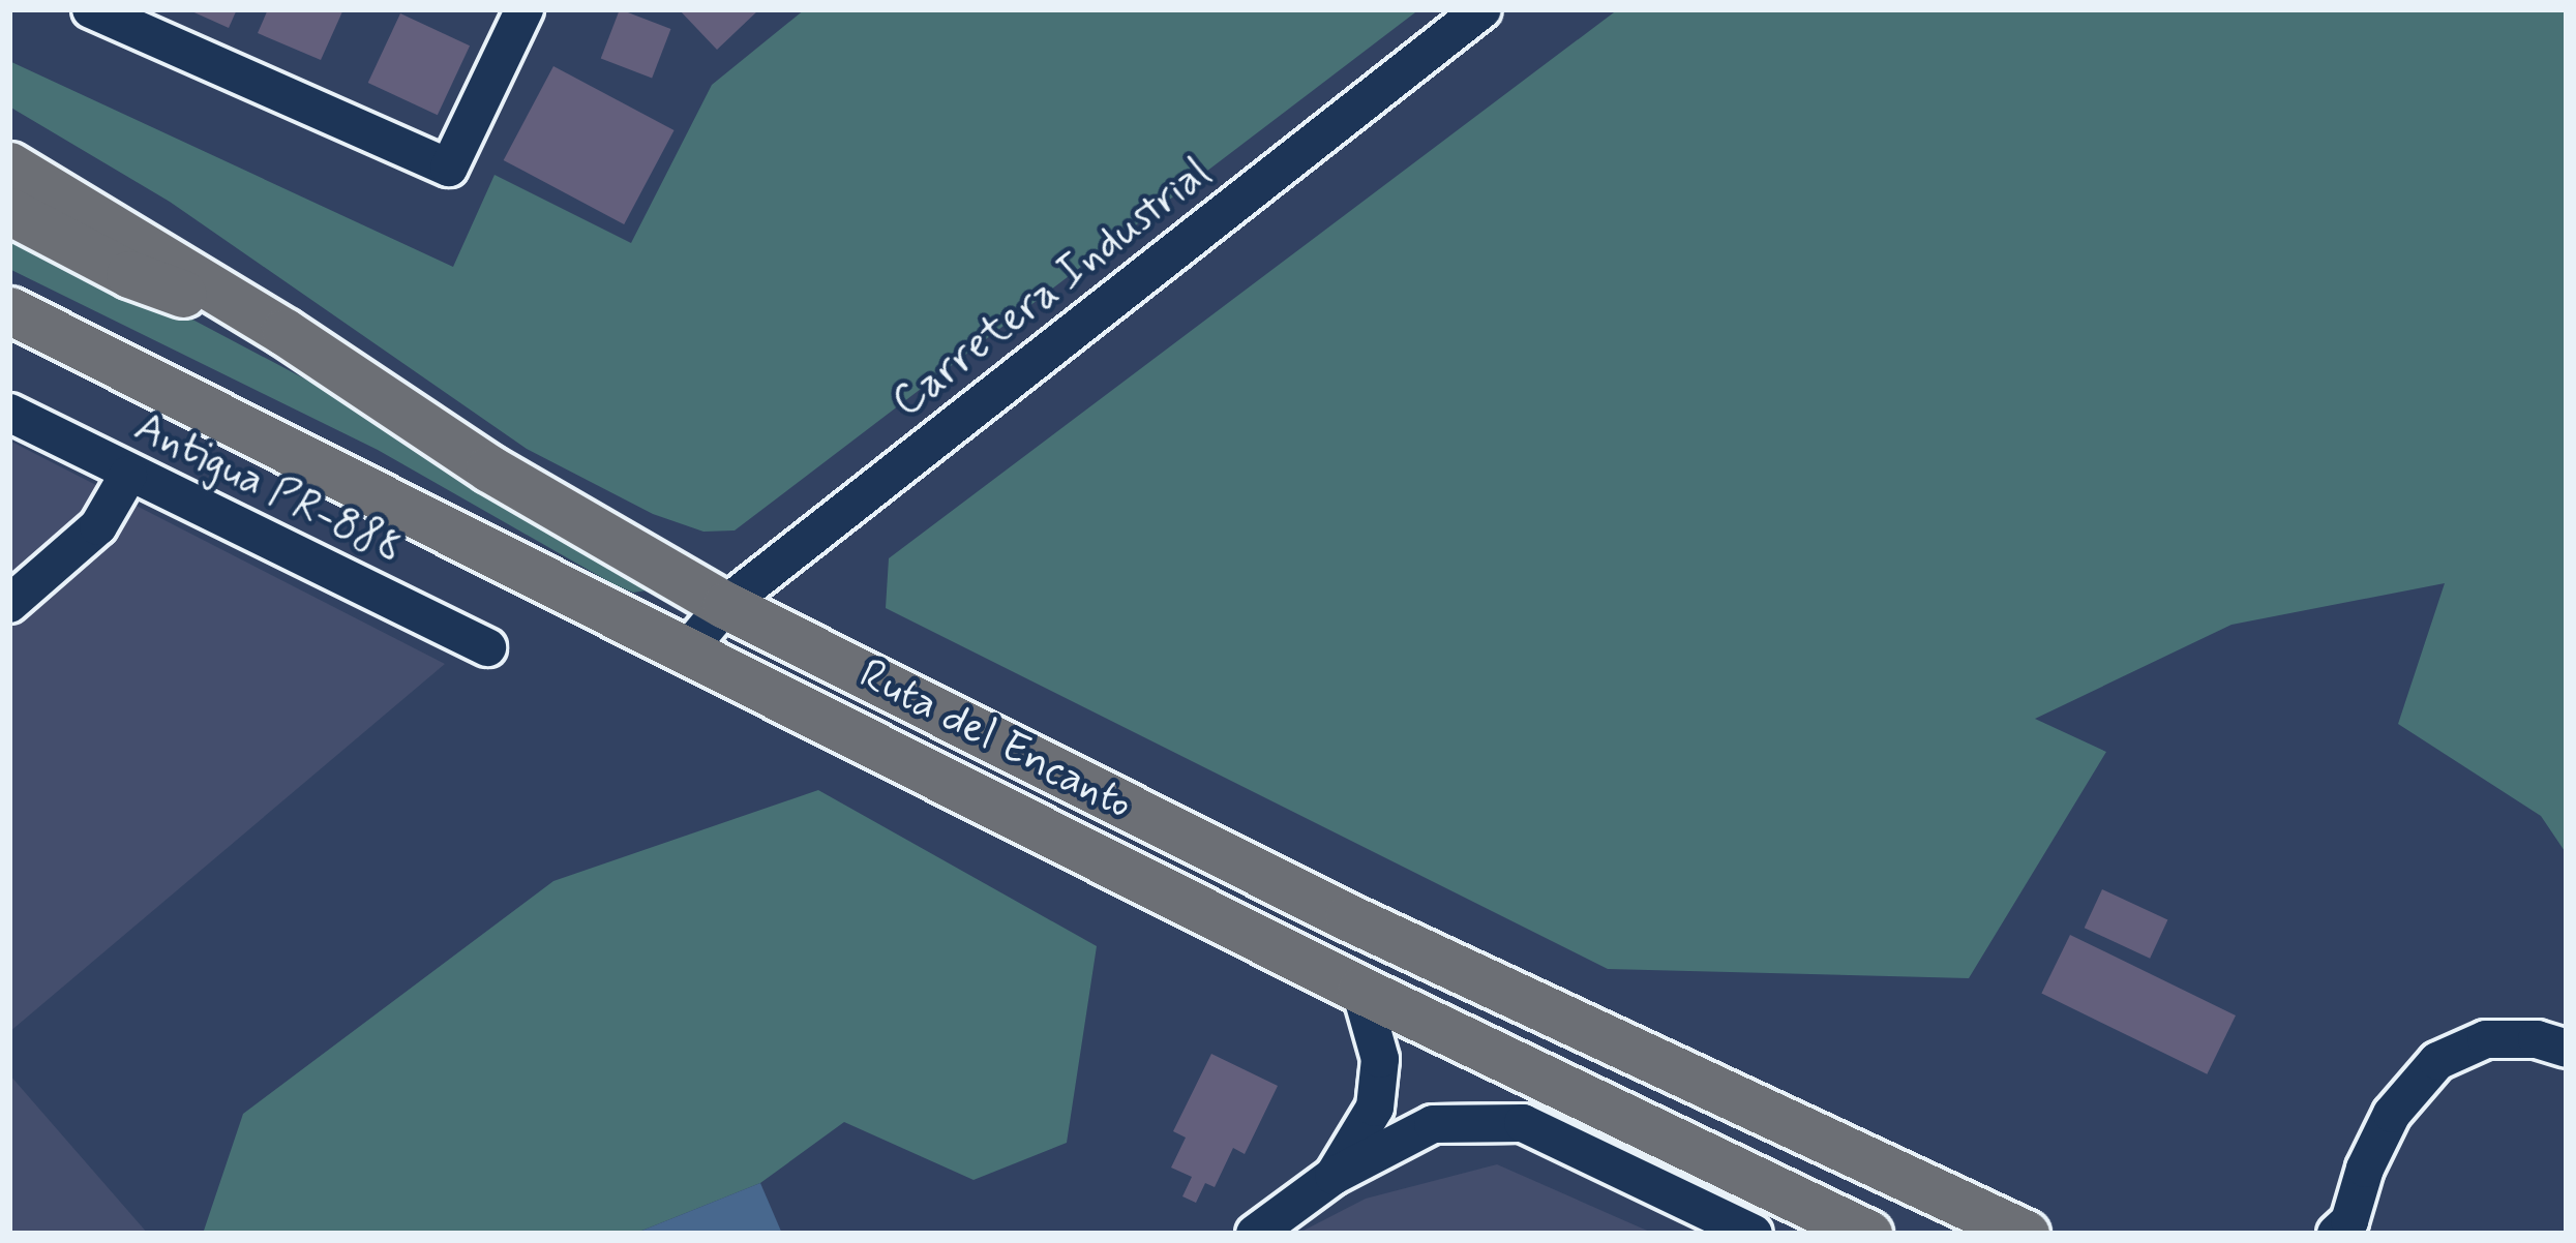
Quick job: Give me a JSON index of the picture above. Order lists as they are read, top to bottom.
{
  "streets": {
    "main road": ["Ruta del Encanto"],
    "street": ["Carretera Industrial", "Antigua PR-888"]
  },
  "crossings": [
    ["Carretera Industrial", "Ruta del Encanto"]
  ]
}
